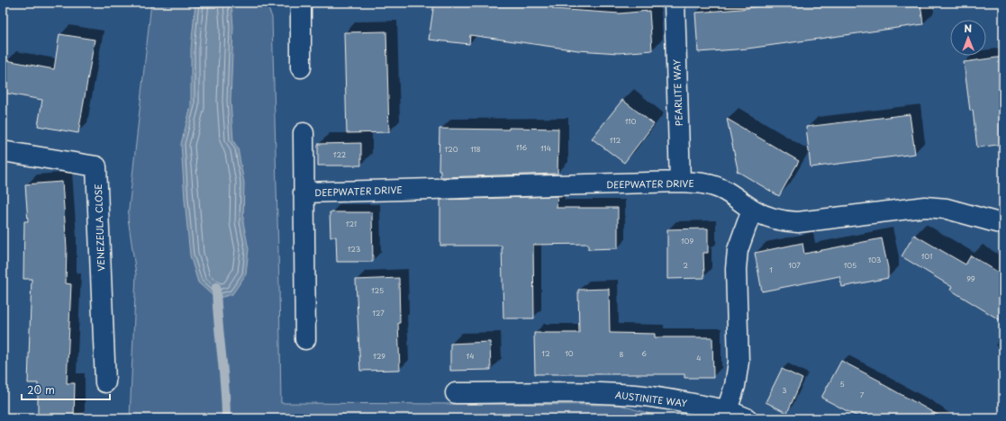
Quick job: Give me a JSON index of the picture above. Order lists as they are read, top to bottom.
{
  "streets": {
    "street": [
      "PEARLITE WAY",
      "DEEPWATER DRIVE",
      "VENEZEULA CLOSE",
      "AUSTINITE WAY"
    ]
  },
  "crossings": [
    ["PEARLITE WAY", "DEEPWATER DRIVE"]
  ],
  "house_numbers": [
    "110",
    "112",
    "116",
    "114",
    "120",
    "118",
    "122",
    "121",
    "109",
    "123",
    "101",
    "103",
    "2",
    "107",
    "105",
    "1",
    "99",
    "125",
    "127",
    "12",
    "10",
    "6",
    "8",
    "129",
    "14",
    "4",
    "5",
    "3",
    "7"
  ],
  "scale_bar": "20 m",
  "north": "top"
}
